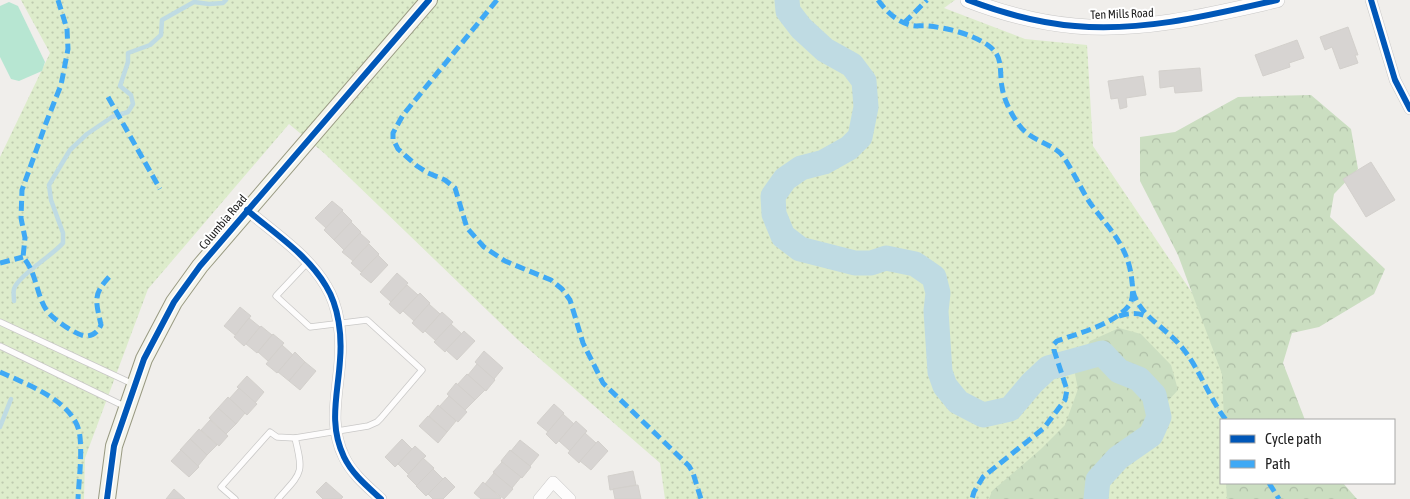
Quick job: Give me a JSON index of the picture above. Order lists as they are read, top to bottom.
{
  "streets": {
    "main road": ["Columbia Road"],
    "street": ["Ten Mills Road"]
  },
  "legend": ["Cycle path", "Path"]
}
